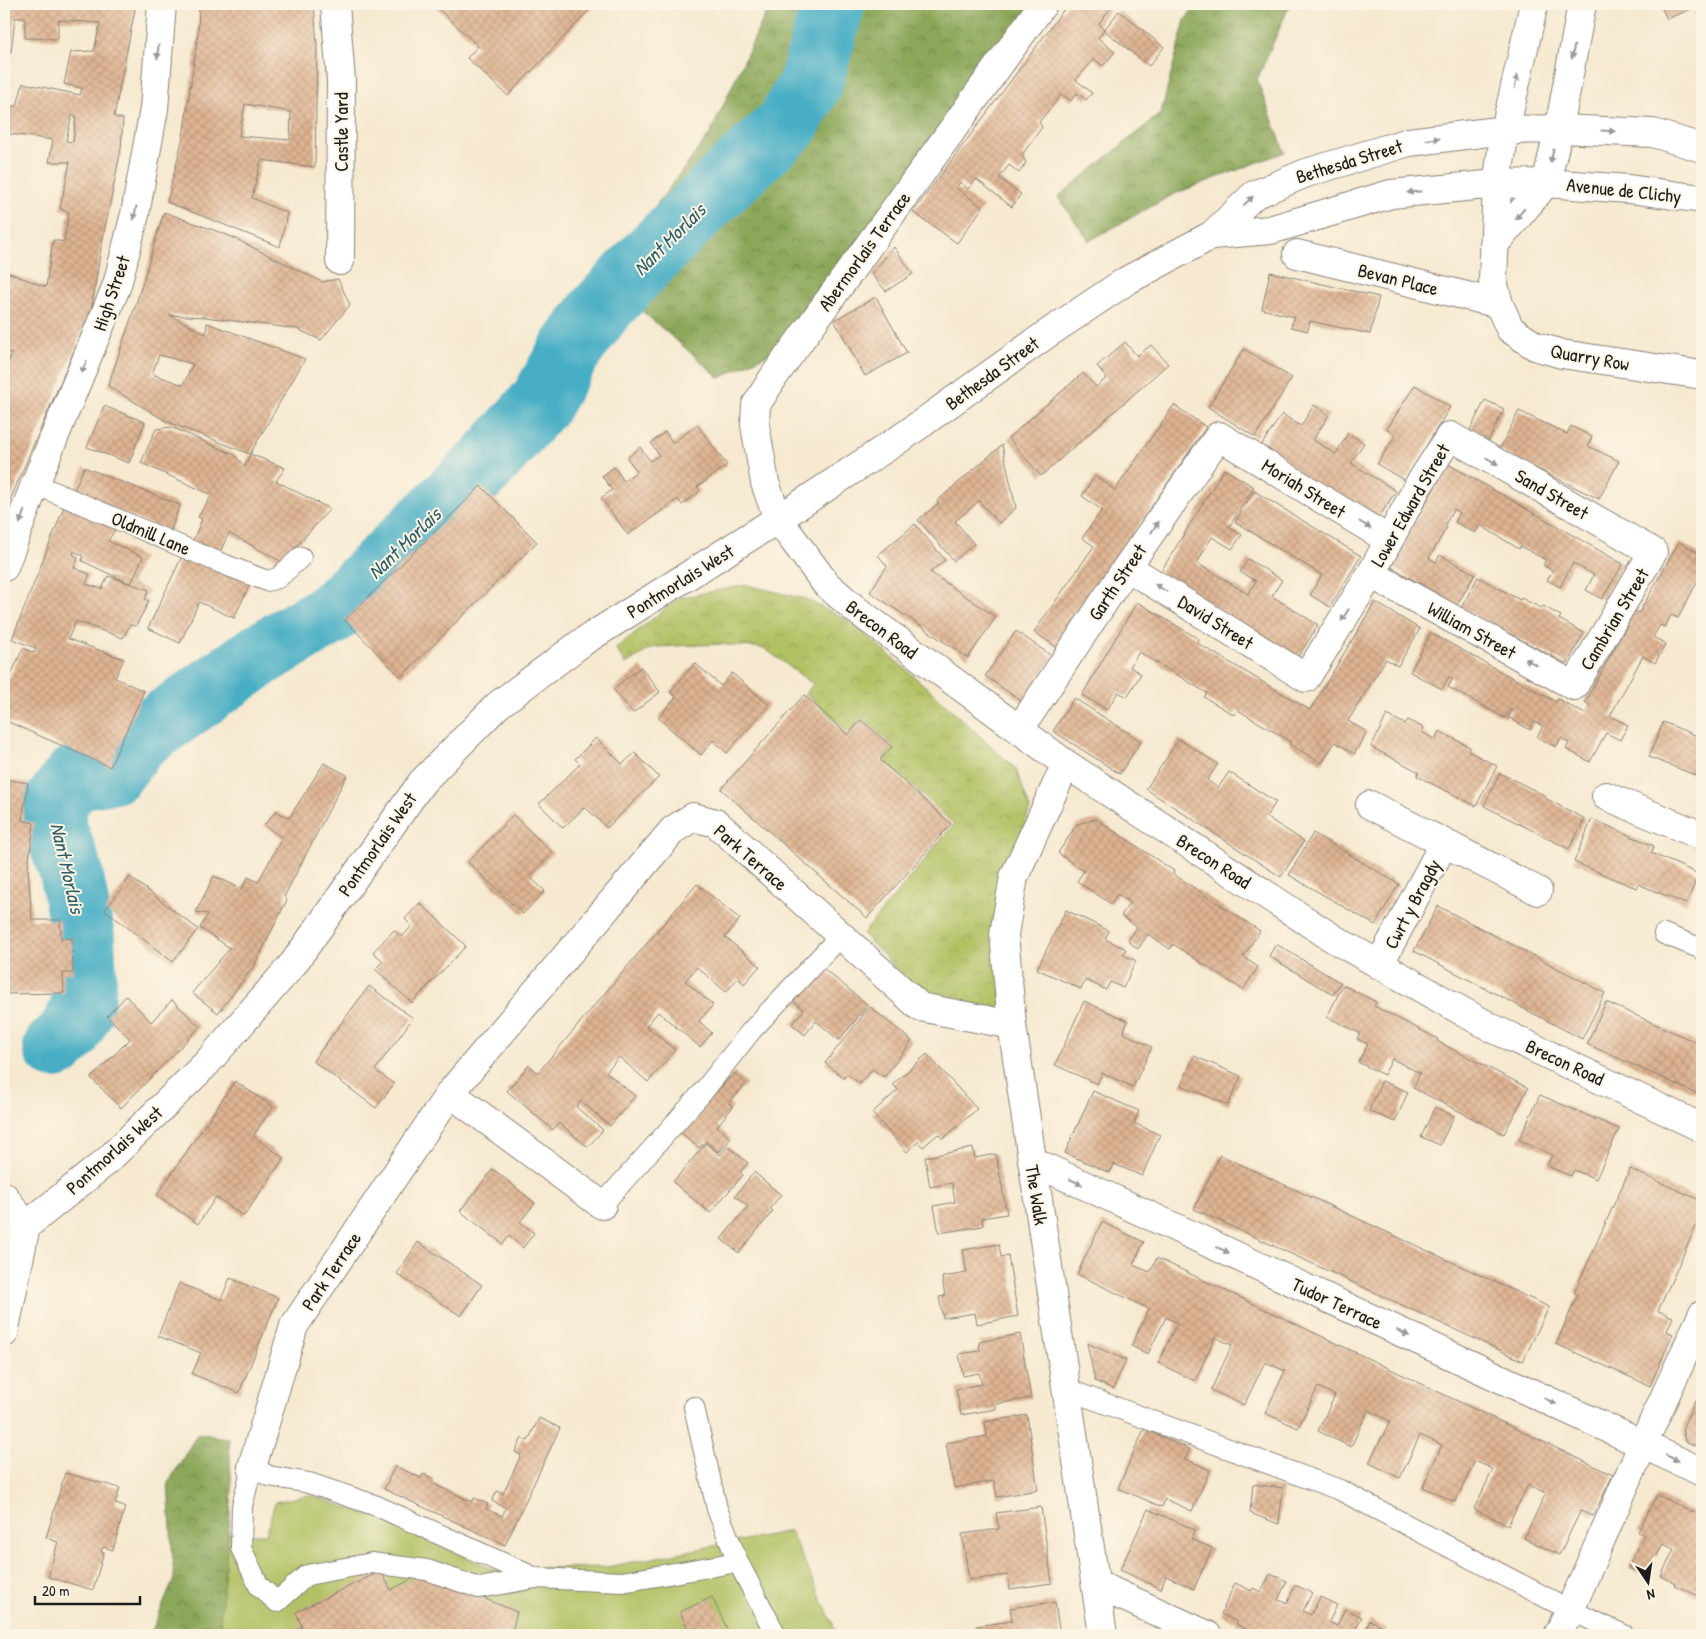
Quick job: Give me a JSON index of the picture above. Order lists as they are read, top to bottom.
{
  "streets": {
    "street": [
      "Castle Yard",
      "Bethesda Street",
      "Avenue de Clichy",
      "Abermorlais Terrace",
      "Bevan Place",
      "High Street",
      "Quarry Row",
      "Moriah Street",
      "Sand Street",
      "Lower Edward Street",
      "Pontmorlais West",
      "Garth Street",
      "Cambrian Street",
      "David Street",
      "Brecon Road",
      "William Street",
      "Park Terrace",
      "Cwrt y Bragdy",
      "The Walk",
      "Tudor Terrace"
    ],
    "lane": ["Oldmill Lane"]
  },
  "crossings": [
    ["Bethesda Street", "Avenue de Clichy"],
    ["Bethesda Street", "Abermorlais Terrace"],
    ["Bethesda Street", "Quarry Row"],
    ["Bethesda Street", "Pontmorlais West"],
    ["Bethesda Street", "Brecon Road"],
    ["Avenue de Clichy", "Quarry Row"],
    ["Abermorlais Terrace", "Pontmorlais West"],
    ["Abermorlais Terrace", "Brecon Road"],
    ["Bevan Place", "Quarry Row"],
    ["High Street", "Oldmill Lane"],
    ["Moriah Street", "Lower Edward Street"],
    ["Moriah Street", "Garth Street"],
    ["Sand Street", "Lower Edward Street"],
    ["Sand Street", "Cambrian Street"],
    ["Lower Edward Street", "David Street"],
    ["Lower Edward Street", "William Street"],
    ["Pontmorlais West", "Brecon Road"],
    ["Garth Street", "David Street"],
    ["Garth Street", "Brecon Road"],
    ["Cambrian Street", "William Street"],
    ["Brecon Road", "Cwrt y Bragdy"],
    ["Brecon Road", "The Walk"],
    ["Park Terrace", "The Walk"],
    ["The Walk", "Tudor Terrace"]
  ],
  "one_way": [
    "High Street",
    "Moriah Street",
    "Sand Street",
    "Lower Edward Street",
    "Garth Street",
    "David Street",
    "William Street",
    "Tudor Terrace"
  ],
  "water": ["Nant Morlais"],
  "scale_bar": "20 m",
  "north": "bottom"
}
